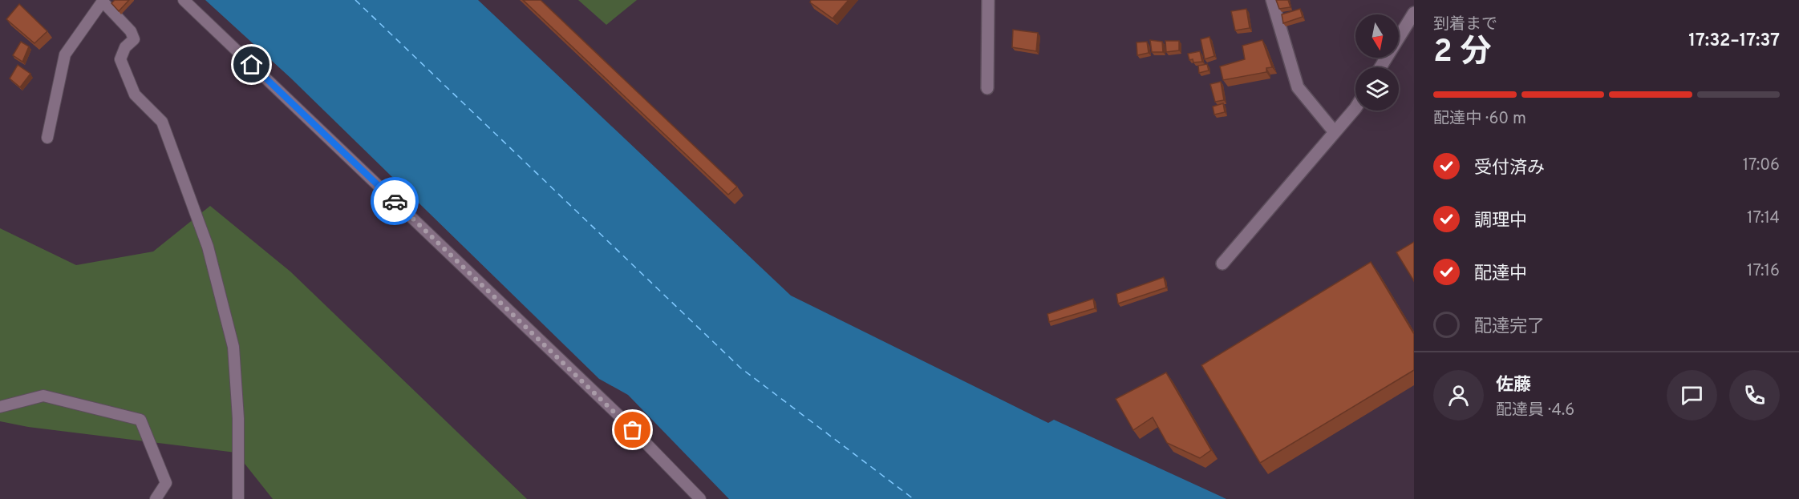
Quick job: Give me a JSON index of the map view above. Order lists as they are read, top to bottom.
{
  "north": "bottom",
  "page": {
    "heading": ["2 分", "到着まで", "17:32–17:37"],
    "panel": ["佐藤", "配達員 · 4.6"],
    "bar": "配達中 · 60 m",
    "list": [
      ["受付済み", "17:06"],
      ["調理中", "17:14"],
      ["配達中", "17:16"],
      "配達完了"
    ]
  }
}
